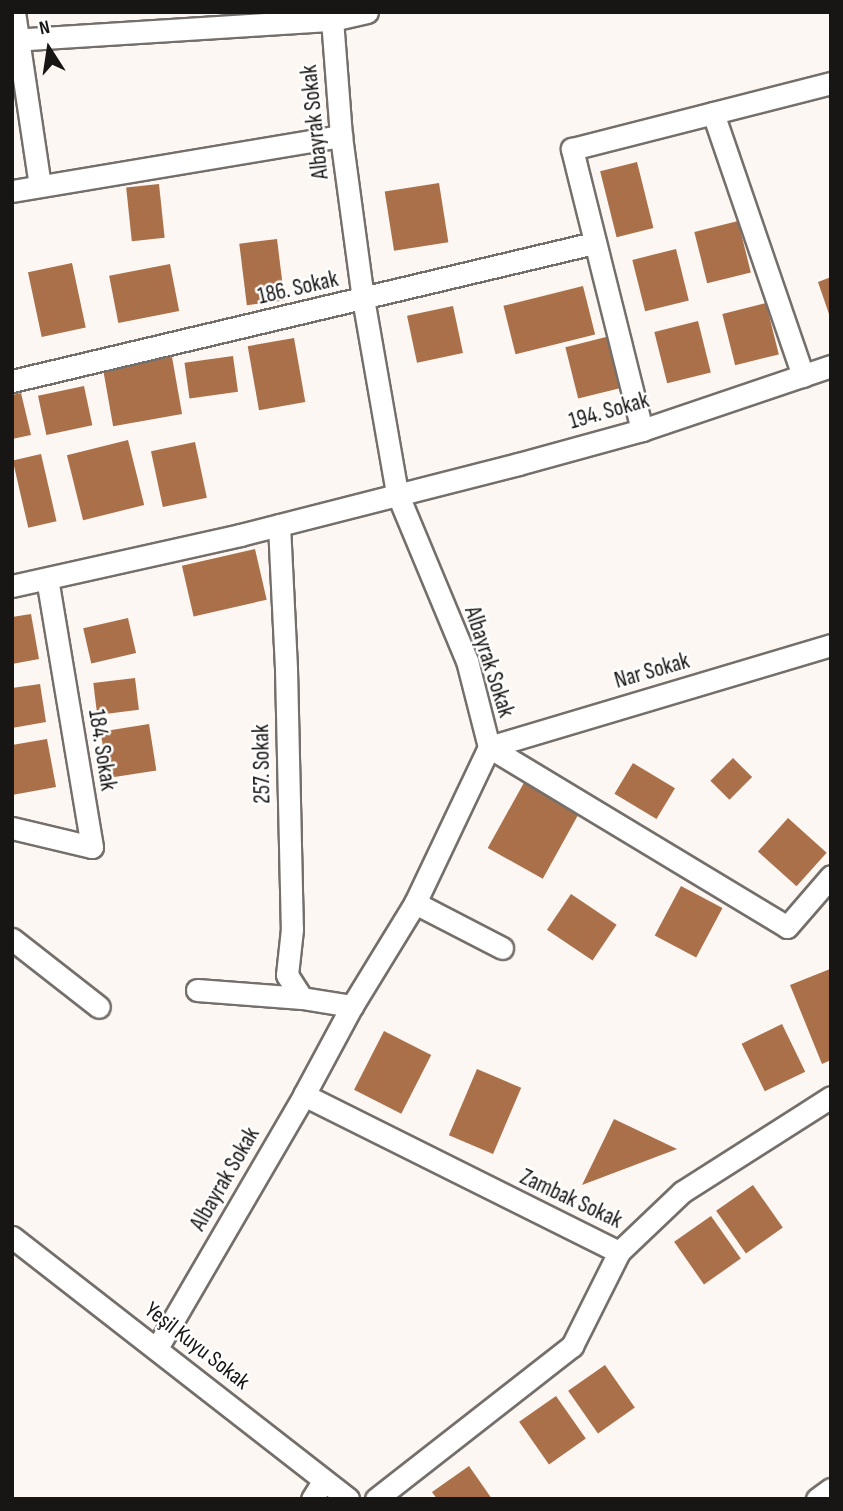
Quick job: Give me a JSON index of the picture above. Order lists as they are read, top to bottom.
{
  "streets": {
    "street": [
      "Albayrak Sokak",
      "186. Sokak",
      "194. Sokak",
      "Nar Sokak",
      "184. Sokak",
      "257. Sokak",
      "Zambak Sokak",
      "Yeşil Kuyu Sokak"
    ]
  },
  "crossings": [
    ["Albayrak Sokak", "186. Sokak"],
    ["Albayrak Sokak", "194. Sokak"],
    ["Albayrak Sokak", "Nar Sokak"],
    ["Albayrak Sokak", "Zambak Sokak"],
    ["Albayrak Sokak", "Yeşil Kuyu Sokak"],
    ["194. Sokak", "184. Sokak"],
    ["194. Sokak", "257. Sokak"]
  ],
  "north": "top"
}
